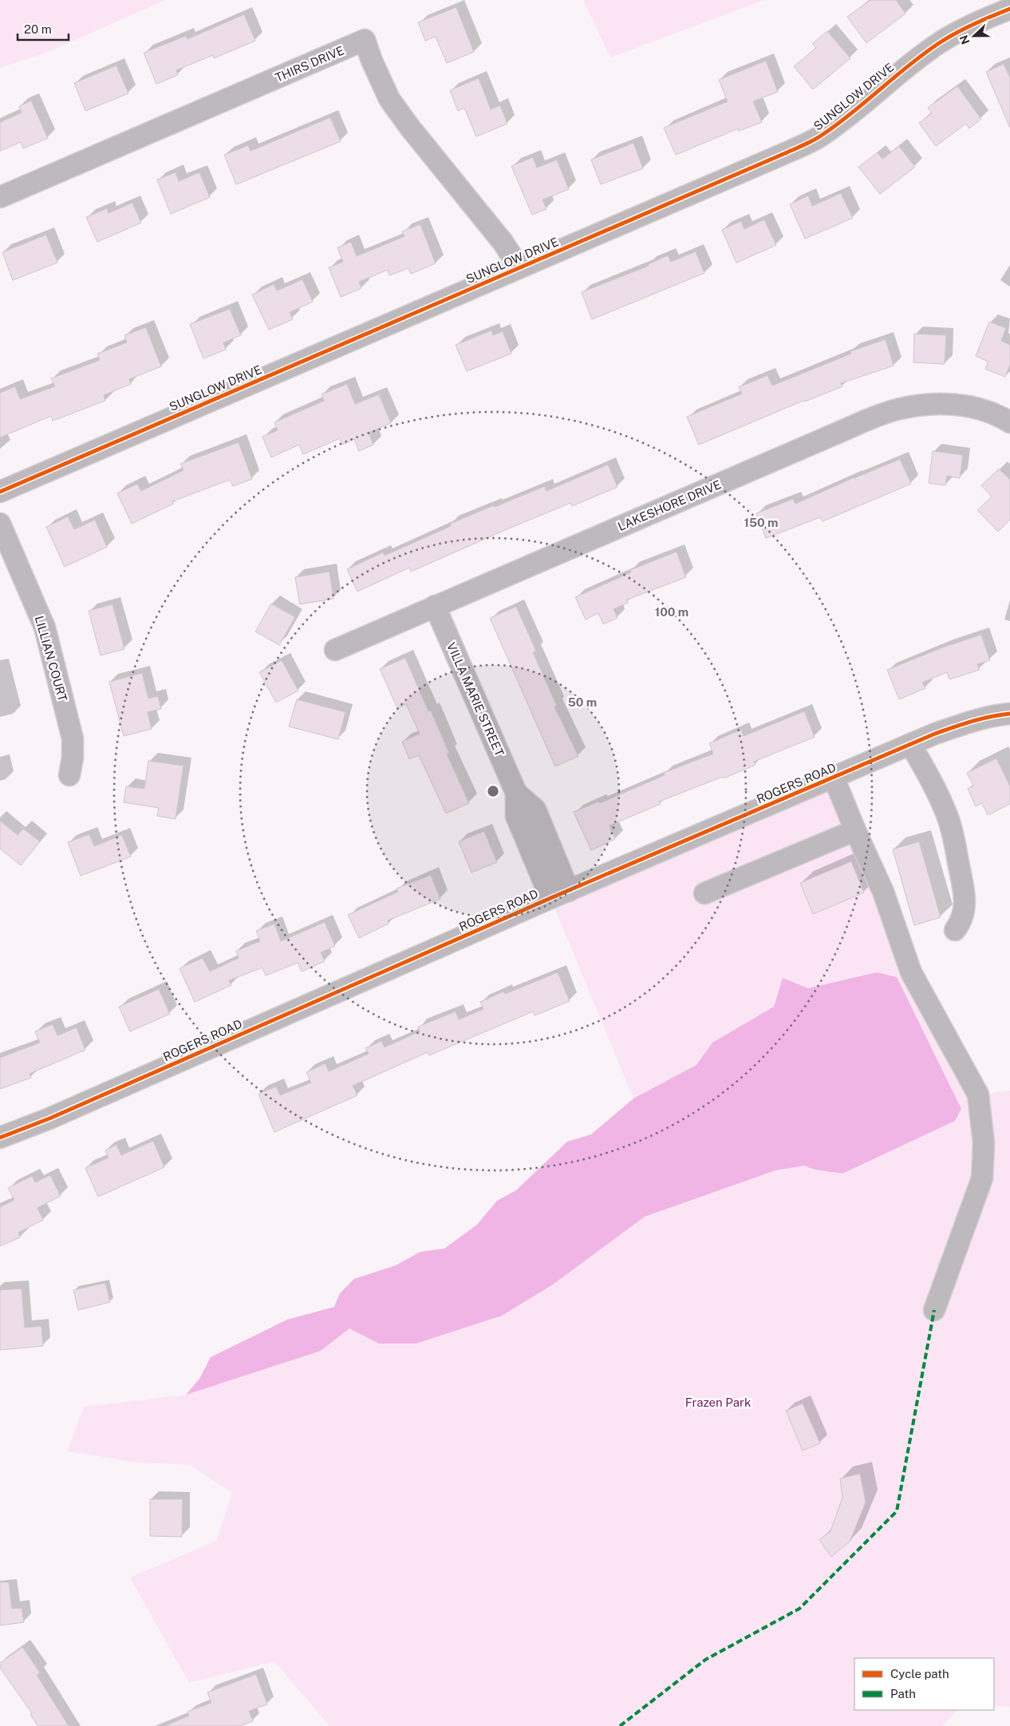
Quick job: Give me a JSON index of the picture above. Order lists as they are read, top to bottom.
{
  "streets": {
    "street": [
      "THIRS DRIVE",
      "SUNGLOW DRIVE",
      "LAKESHORE DRIVE",
      "LILLIAN COURT",
      "VILLA MARIE STREET",
      "ROGERS ROAD"
    ]
  },
  "crossings": [
    ["THIRS DRIVE", "SUNGLOW DRIVE"],
    ["LAKESHORE DRIVE", "VILLA MARIE STREET"],
    ["VILLA MARIE STREET", "ROGERS ROAD"]
  ],
  "parks": ["Frazen Park"],
  "legend": ["Cycle path", "Path"],
  "scale_bar": "20 m",
  "north": "left",
  "rings": ["150 m", "100 m", "50 m"]
}
